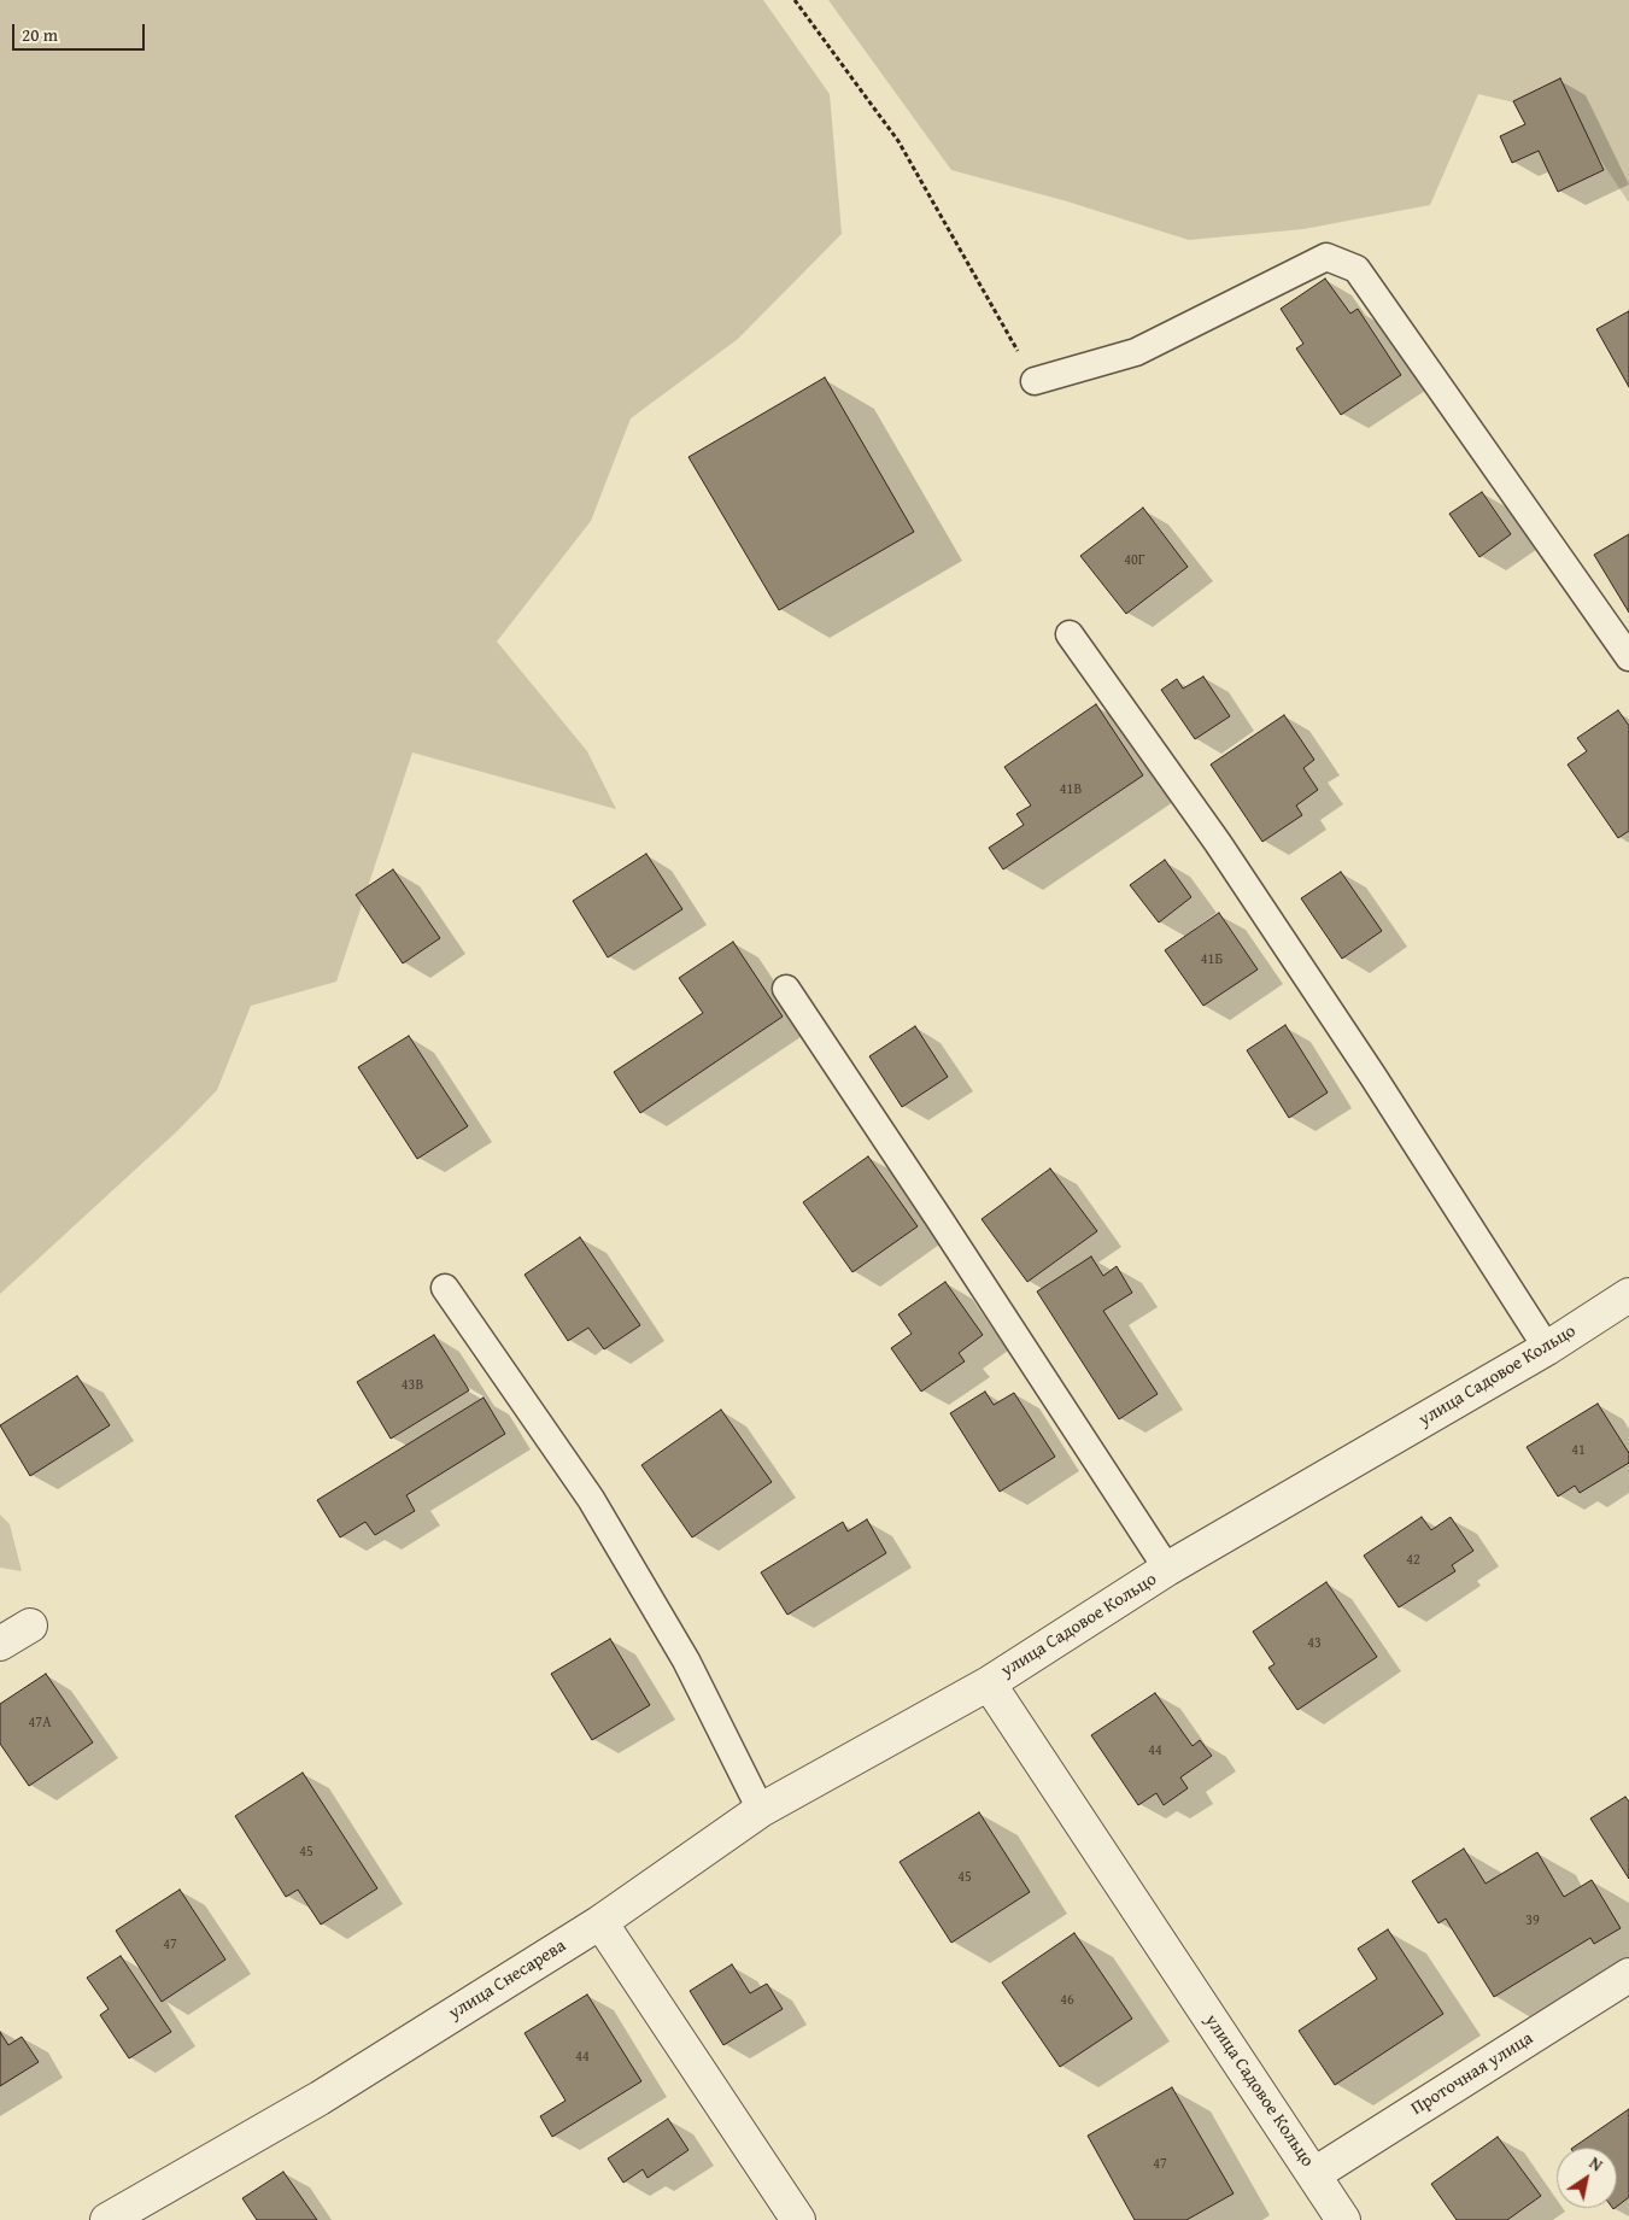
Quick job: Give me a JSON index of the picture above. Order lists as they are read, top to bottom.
{
  "streets": {
    "street": ["улица Садовое Кольцо", "улица Снесарева", "Проточная улица"]
  },
  "crossings": [
    ["улица Садовое Кольцо", "улица Снесарева"],
    ["улица Садовое Кольцо", "Проточная улица"]
  ],
  "house_numbers": [
    "40Г",
    "41В",
    "41Б",
    "43В",
    "41",
    "42",
    "43",
    "47А",
    "44",
    "45",
    "45",
    "39",
    "47",
    "46",
    "44",
    "47"
  ],
  "scale_bar": "20 m",
  "north": "top right"
}
